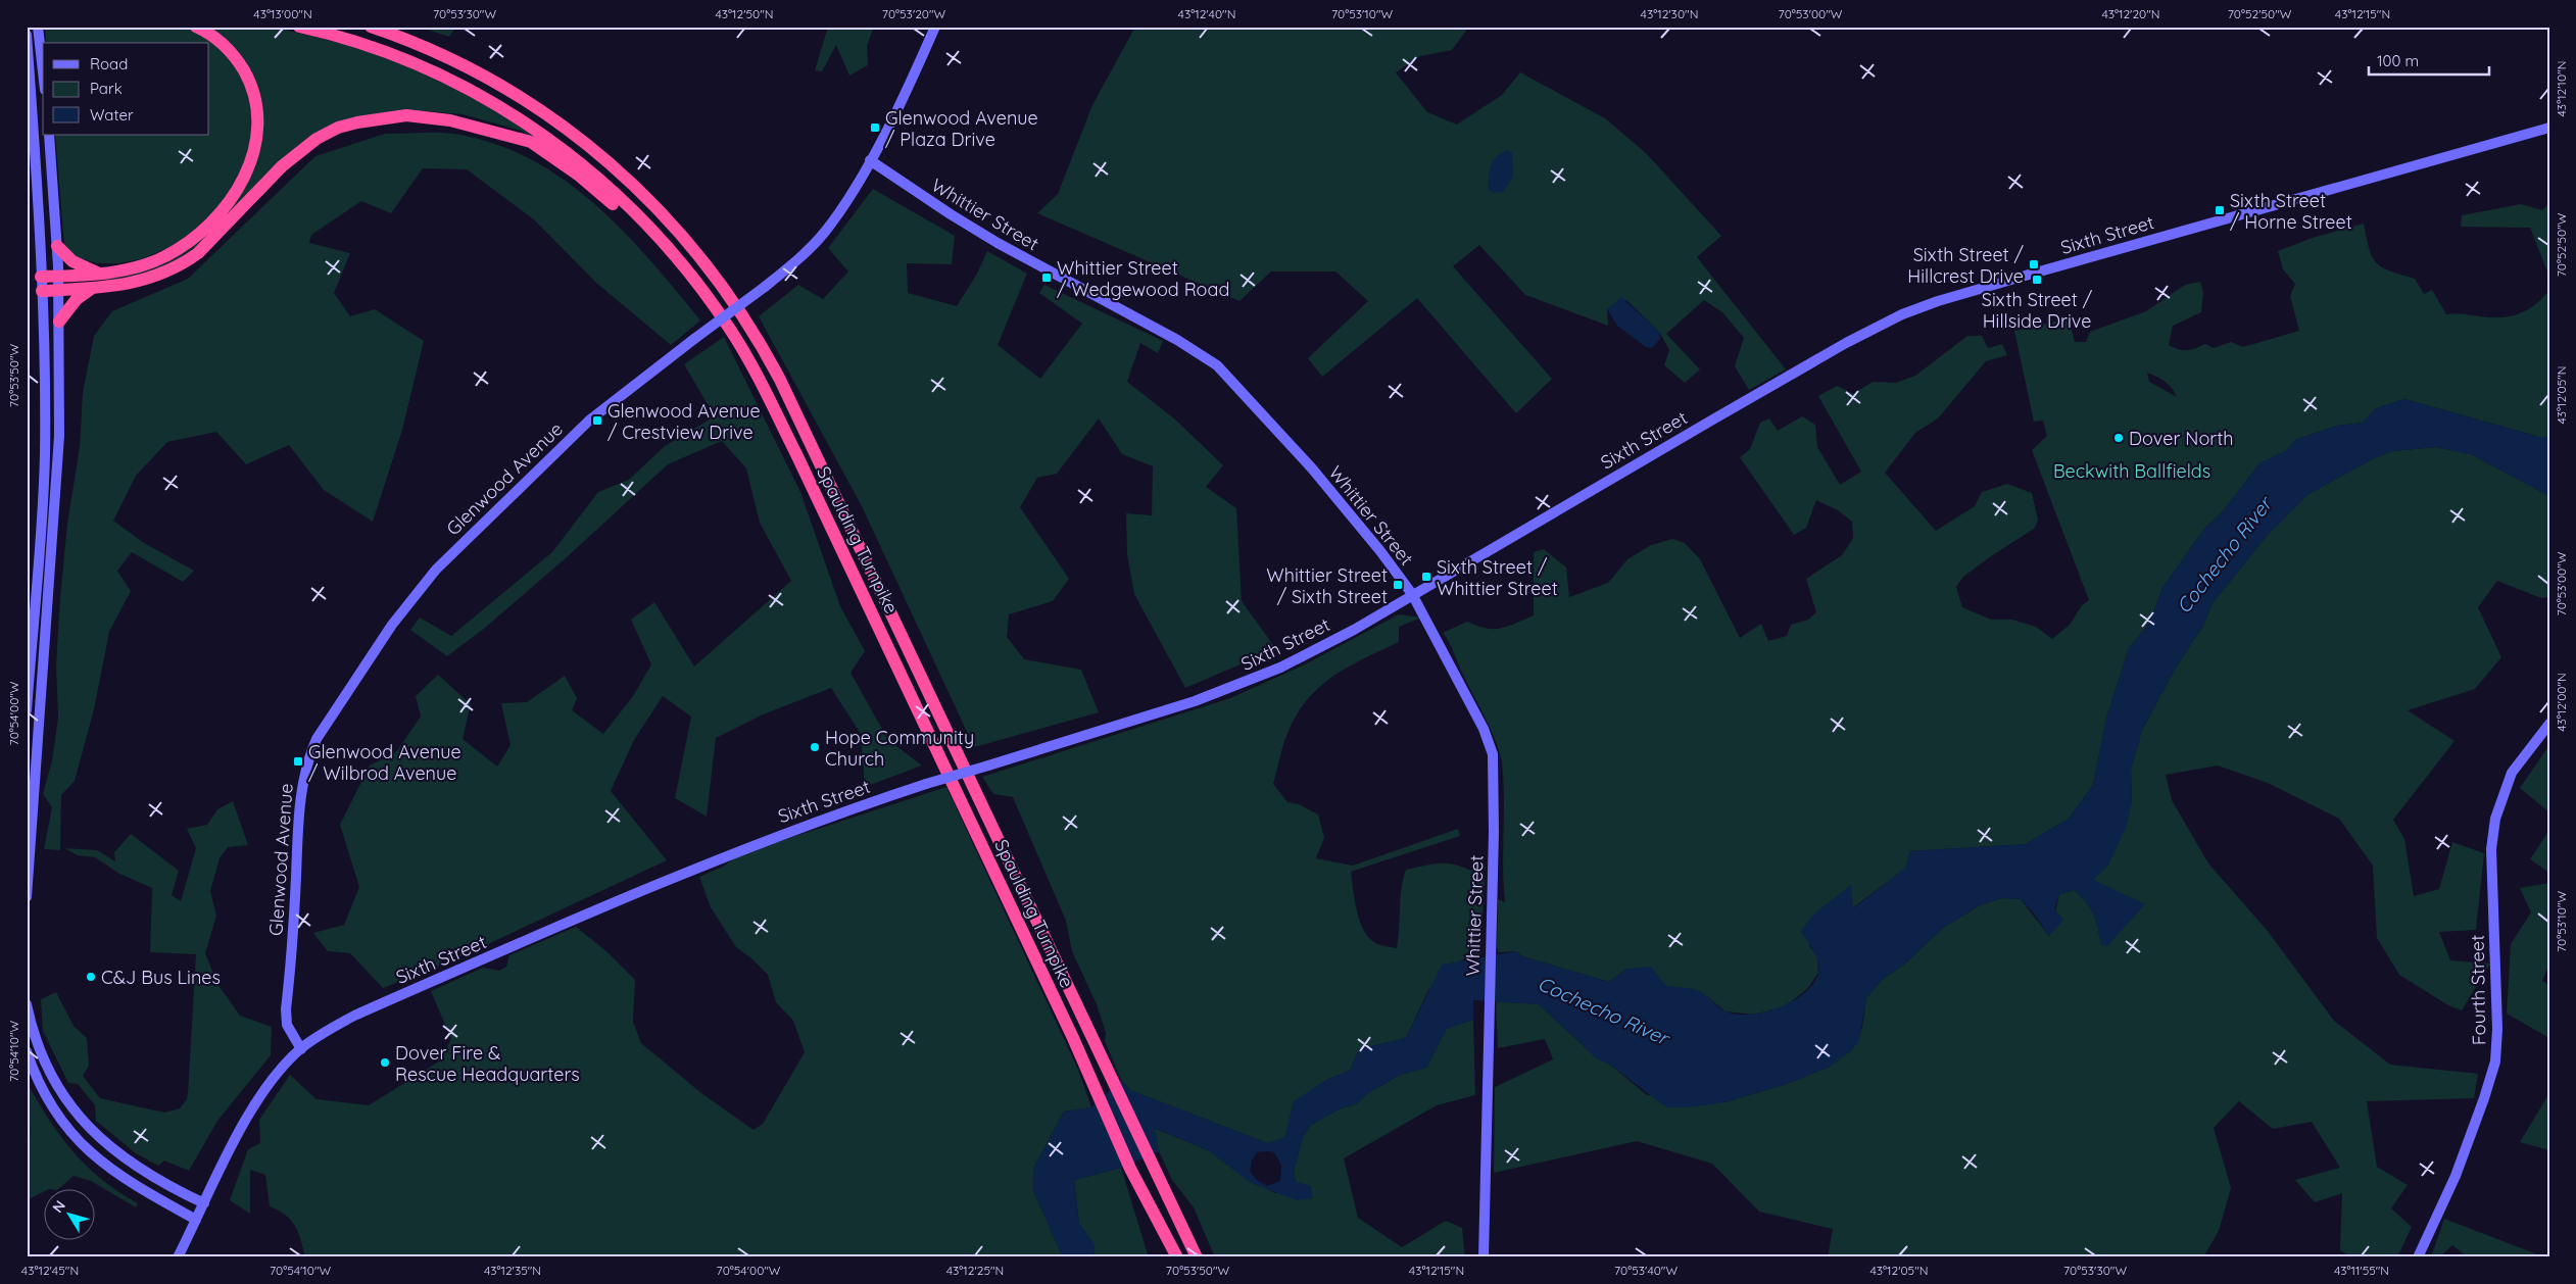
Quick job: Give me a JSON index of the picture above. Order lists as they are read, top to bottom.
{
  "streets": {
    "highway": ["Spaulding Turnpike"],
    "main road": [
      "Whittier Street",
      "Sixth Street",
      "Glenwood Avenue",
      "Fourth Street"
    ]
  },
  "crossings": [
    ["Whittier Street", "Sixth Street"],
    ["Whittier Street", "Glenwood Avenue"],
    ["Sixth Street", "Glenwood Avenue"]
  ],
  "water": ["Cochecho River"],
  "parks": ["Beckwith Ballfields"],
  "places": {
    "transit": [
      "Glenwood Avenue / Plaza Drive",
      "Sixth Street / Horne Street",
      "Sixth Street / Hillcrest Drive",
      "Whittier Street / Wedgewood Road",
      "Sixth Street / Hillside Drive",
      "Glenwood Avenue / Crestview Drive",
      "Sixth Street / Whittier Street",
      "Whittier Street / Sixth Street",
      "Glenwood Avenue / Wilbrod Avenue"
    ],
    "other": [
      "Dover North",
      "Hope Community Church",
      "C&J Bus Lines",
      "Dover Fire & Rescue Headquarters"
    ]
  },
  "legend": ["Road", "Park", "Water"],
  "scale_bar": "100 m",
  "north": "top left",
  "coordinates": [
    "43°13'00\"N",
    "70°53'30\"W",
    "43°12'50\"N",
    "70°53'20\"W",
    "43°12'40\"N",
    "70°53'10\"W",
    "43°12'30\"N",
    "70°53'00\"W",
    "43°12'20\"N",
    "70°52'50\"W",
    "43°12'15\"N",
    "43°12'10\"N",
    "70°53'50\"W",
    "43°12'05\"N",
    "43°12'00\"N",
    "70°54'00\"W",
    "70°54'10\"W",
    "43°12'45\"N",
    "43°12'35\"N",
    "43°12'25\"N",
    "70°53'40\"W",
    "43°11'55\"N"
  ]
}
